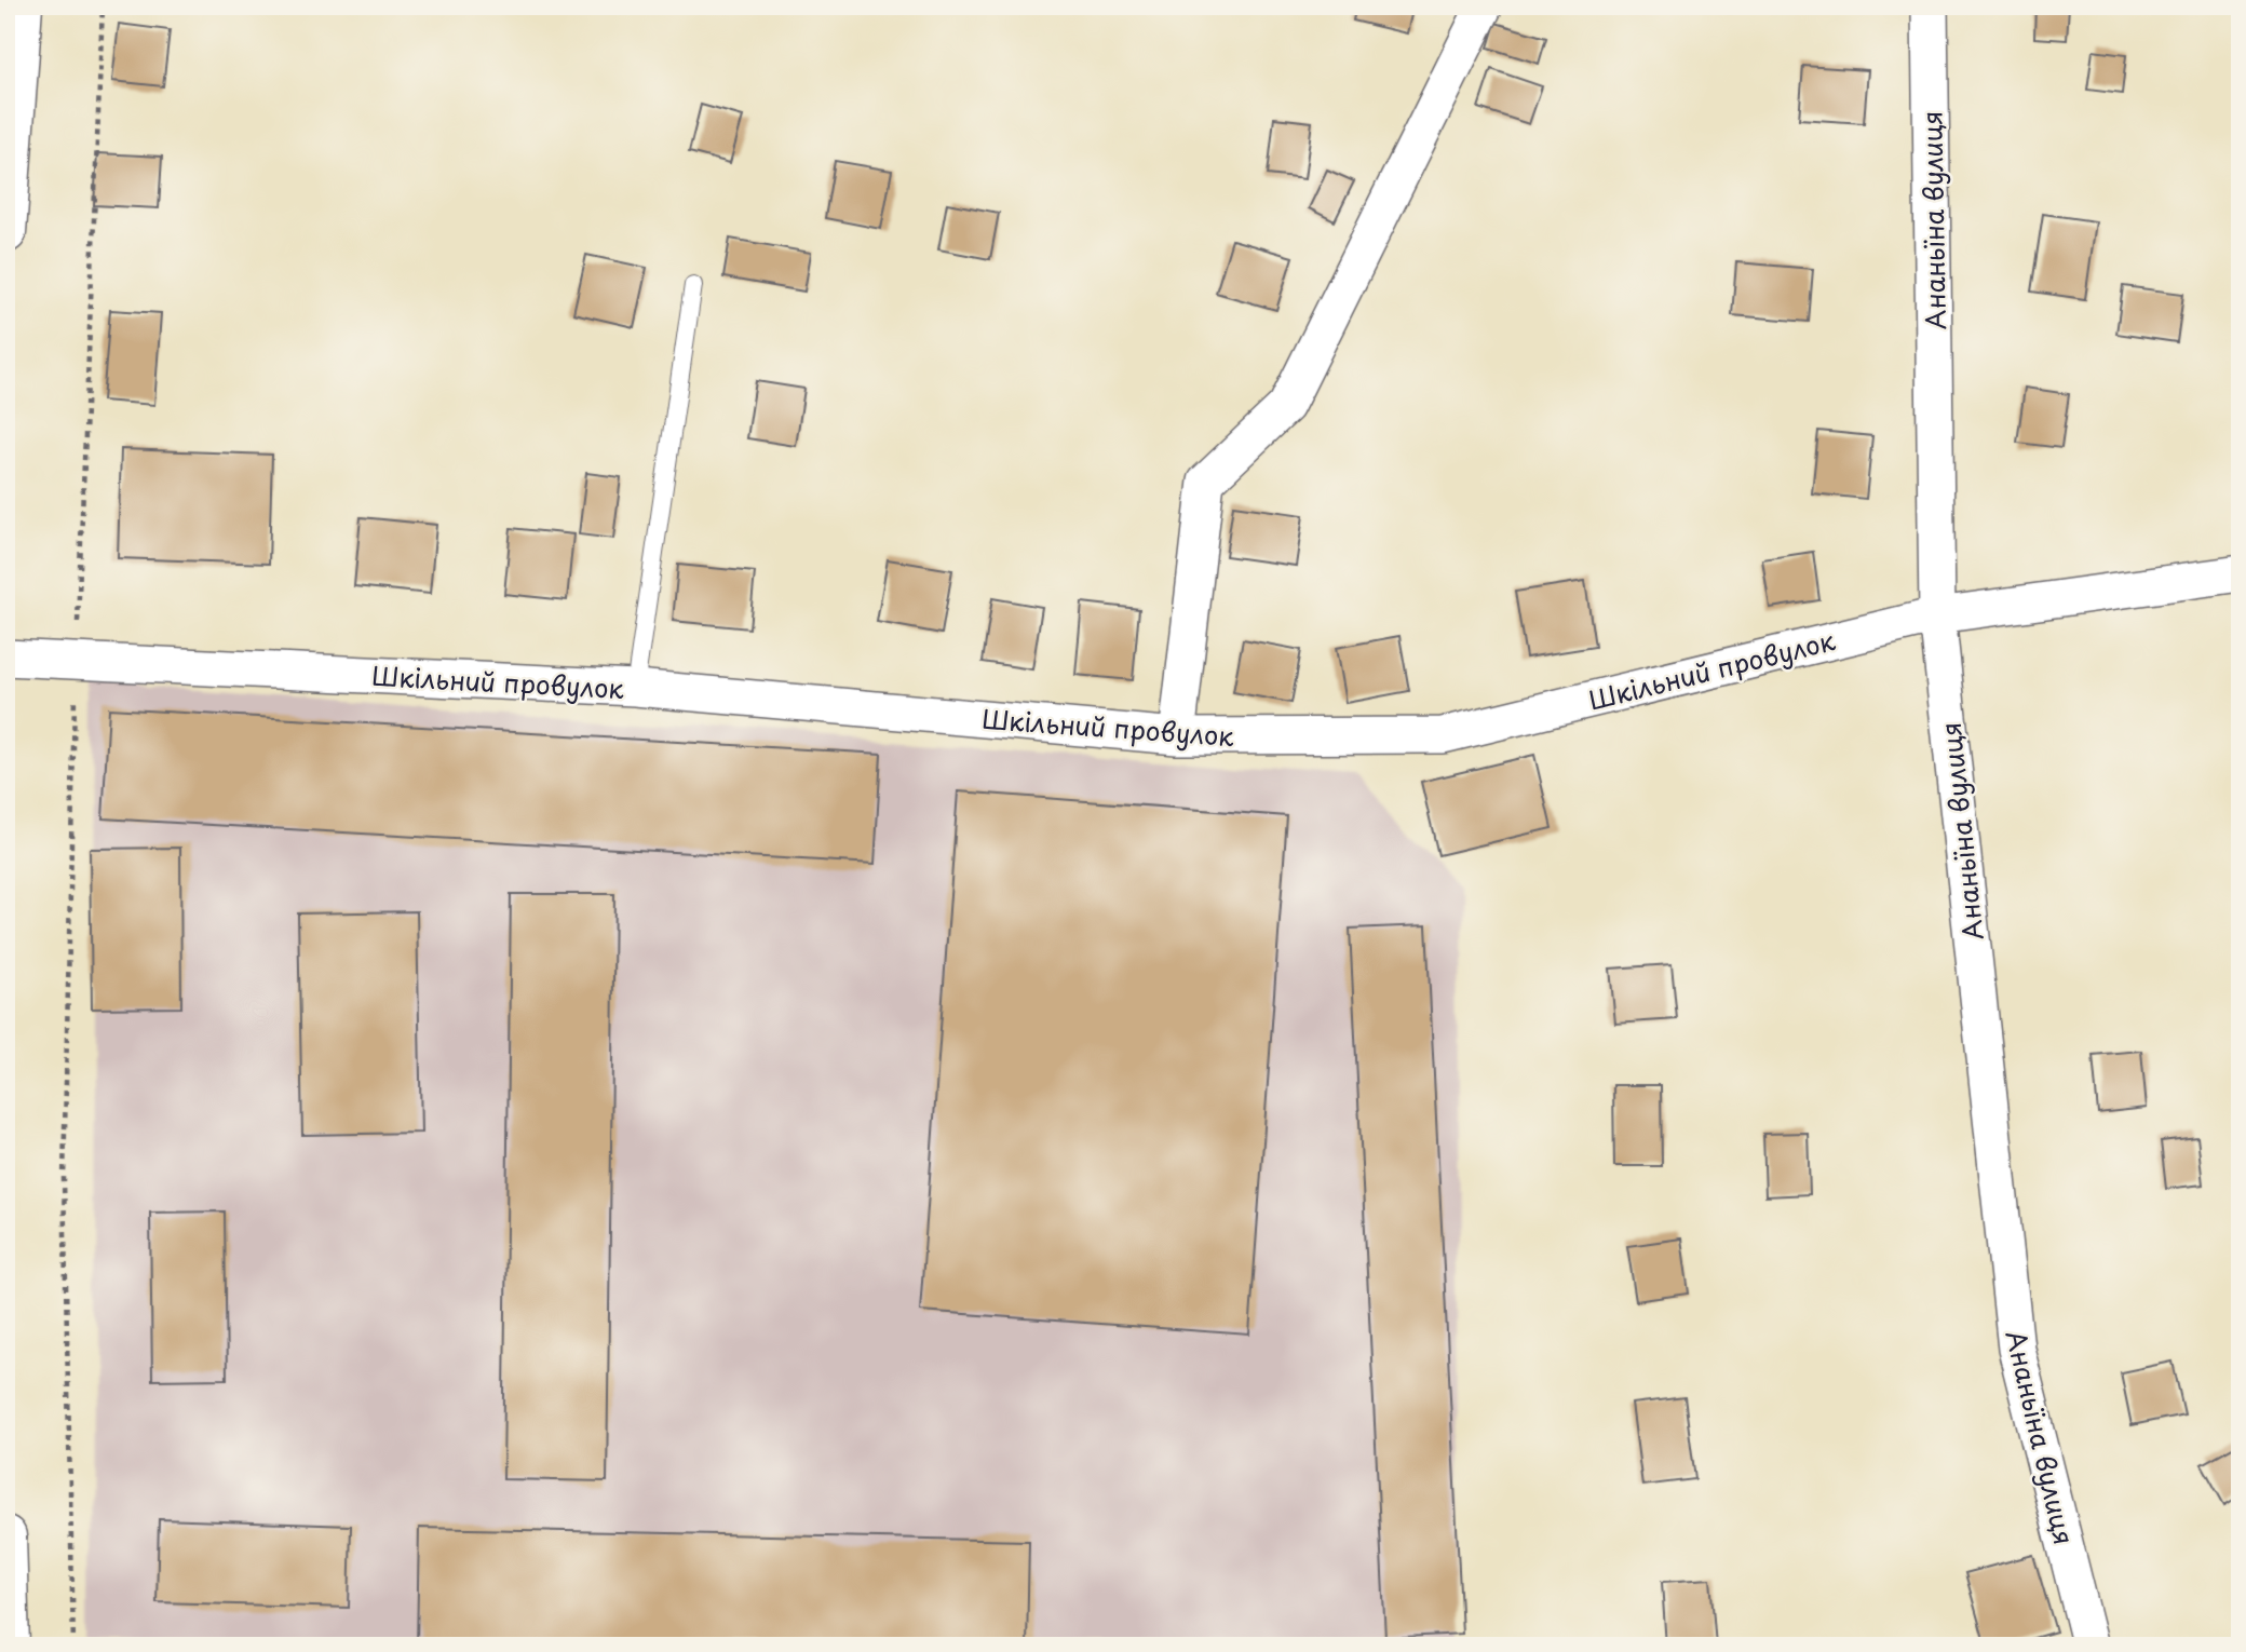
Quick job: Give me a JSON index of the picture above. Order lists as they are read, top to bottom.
{
  "streets": {
    "street": ["Ананьїна вулиця", "Шкільний провулок"]
  },
  "crossings": [
    ["Ананьїна вулиця", "Шкільний провулок"]
  ]
}
